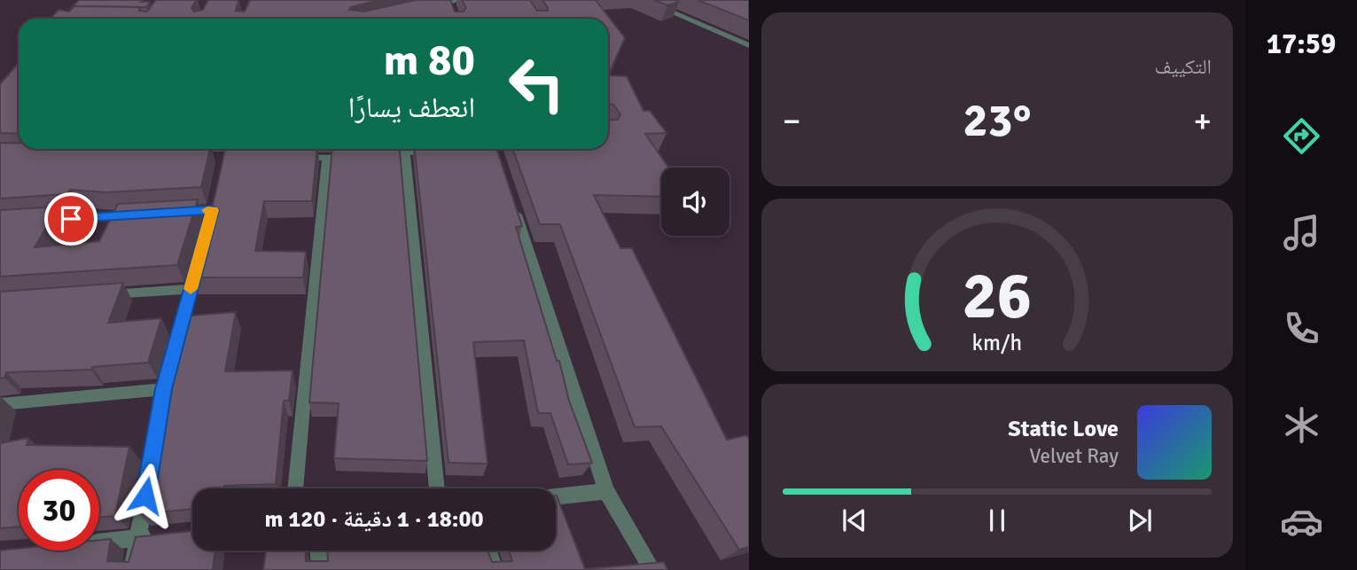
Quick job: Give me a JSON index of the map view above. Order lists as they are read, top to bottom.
{
  "page": {
    "tabs": "17:59",
    "tile": "التكييف",
    "turn": ["80 m", "انعطف يسارًا"],
    "heat": ["−", "23°", "+"],
    "song": ["Static Love", "Velvet Ray"],
    "limit": "30",
    "trip": "18:00 · 1 دقيقة · 120 m",
    "gauge": ["26", "km/h"]
  }
}
